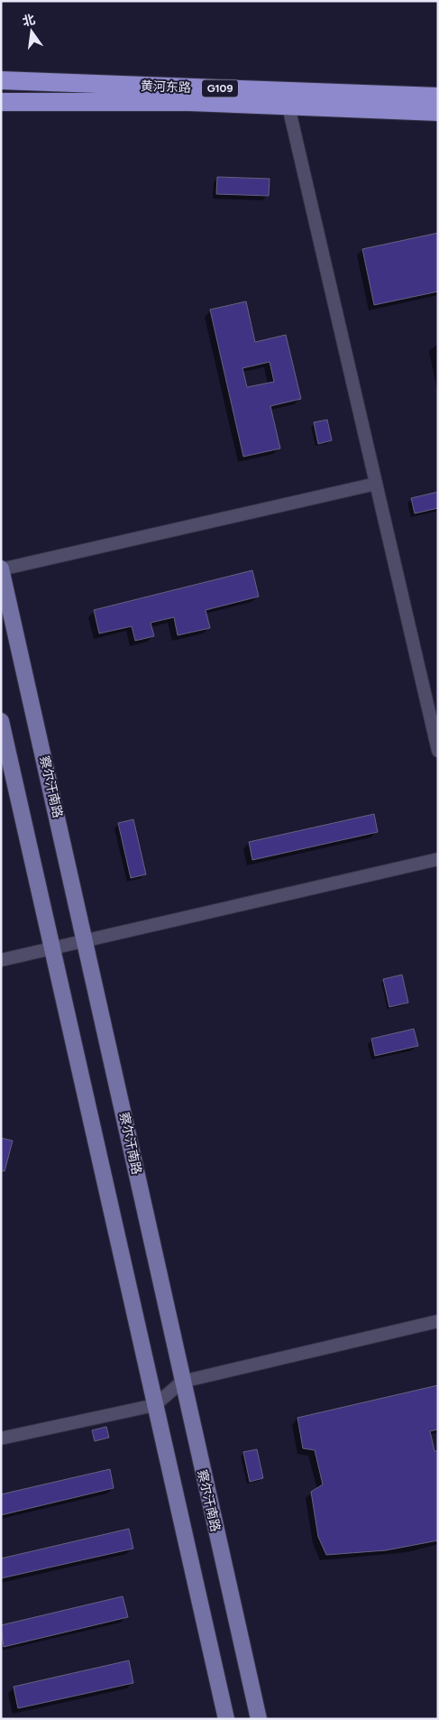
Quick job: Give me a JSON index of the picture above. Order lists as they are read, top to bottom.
{
  "streets": {
    "highway": ["黄河东路", "G109"],
    "main road": ["察尔汗南路"]
  },
  "north": "top"
}
